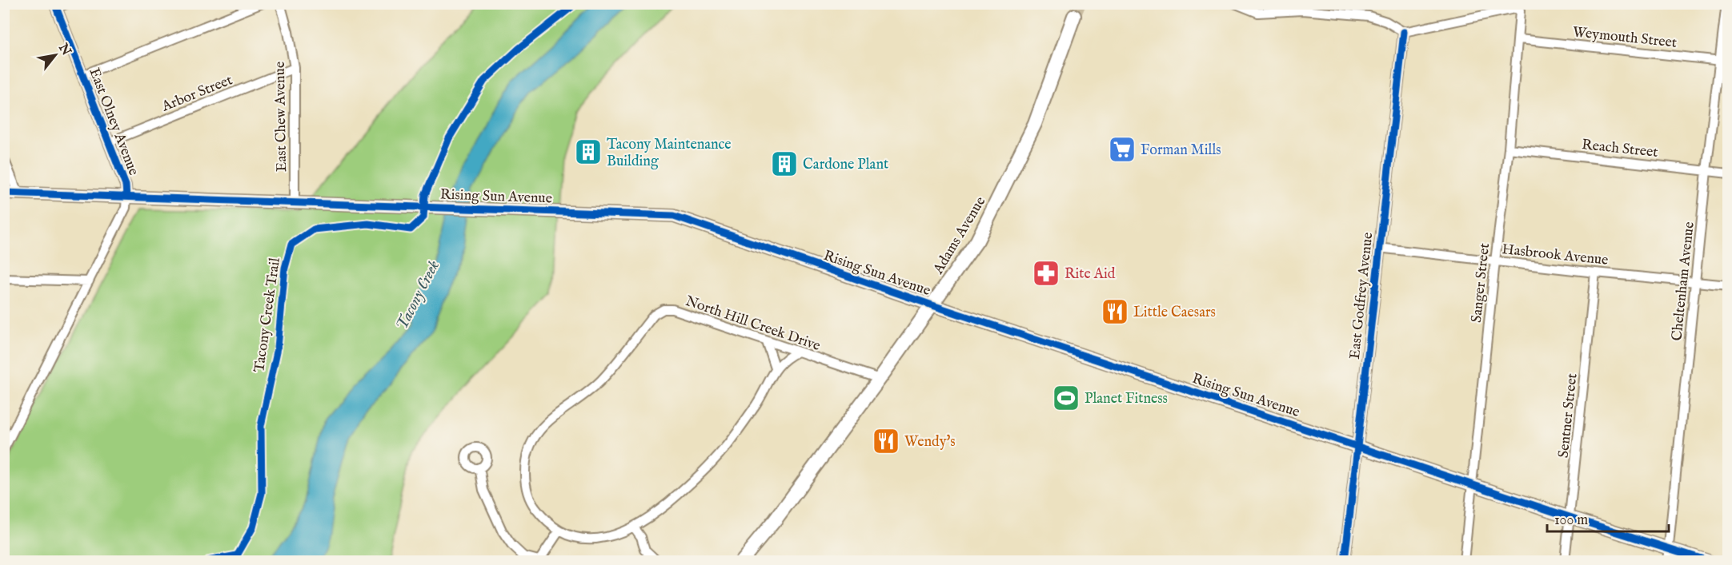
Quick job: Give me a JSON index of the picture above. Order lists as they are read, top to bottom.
{
  "streets": {
    "highway": ["Adams Avenue"],
    "main road": ["Rising Sun Avenue"],
    "street": [
      "Weymouth Street",
      "Arbor Street",
      "East Chew Avenue",
      "East Olney Avenue",
      "Reach Street",
      "Hasbrook Avenue",
      "Cheltenham Avenue",
      "Sanger Street",
      "East Godfrey Avenue",
      "North Hill Creek Drive",
      "Sentner Street"
    ],
    "cycle path": ["Tacony Creek Trail"]
  },
  "crossings": [
    ["Weymouth Street", "Cheltenham Avenue"],
    ["Weymouth Street", "Sanger Street"],
    ["Arbor Street", "East Chew Avenue"],
    ["Arbor Street", "East Olney Avenue"],
    ["East Chew Avenue", "Rising Sun Avenue"],
    ["East Olney Avenue", "Rising Sun Avenue"],
    ["Reach Street", "Cheltenham Avenue"],
    ["Reach Street", "Sanger Street"],
    ["Rising Sun Avenue", "Adams Avenue"],
    ["Rising Sun Avenue", "Cheltenham Avenue"],
    ["Rising Sun Avenue", "Sanger Street"],
    ["Rising Sun Avenue", "East Godfrey Avenue"],
    ["Rising Sun Avenue", "Sentner Street"],
    ["Adams Avenue", "North Hill Creek Drive"],
    ["Hasbrook Avenue", "Cheltenham Avenue"],
    ["Hasbrook Avenue", "Sanger Street"],
    ["Hasbrook Avenue", "East Godfrey Avenue"],
    ["Hasbrook Avenue", "Sentner Street"],
    ["Sanger Street", "East Godfrey Avenue"]
  ],
  "water": ["Tacony Creek"],
  "places": {
    "supermarket": ["Forman Mills"],
    "building": ["Tacony Maintenance Building", "Cardone Plant"],
    "pharmacy": ["Rite Aid"],
    "restaurant": ["Little Caesars", "Wendy's"],
    "sports": ["Planet Fitness"]
  },
  "scale_bar": "100 m",
  "north": "top right"
}
